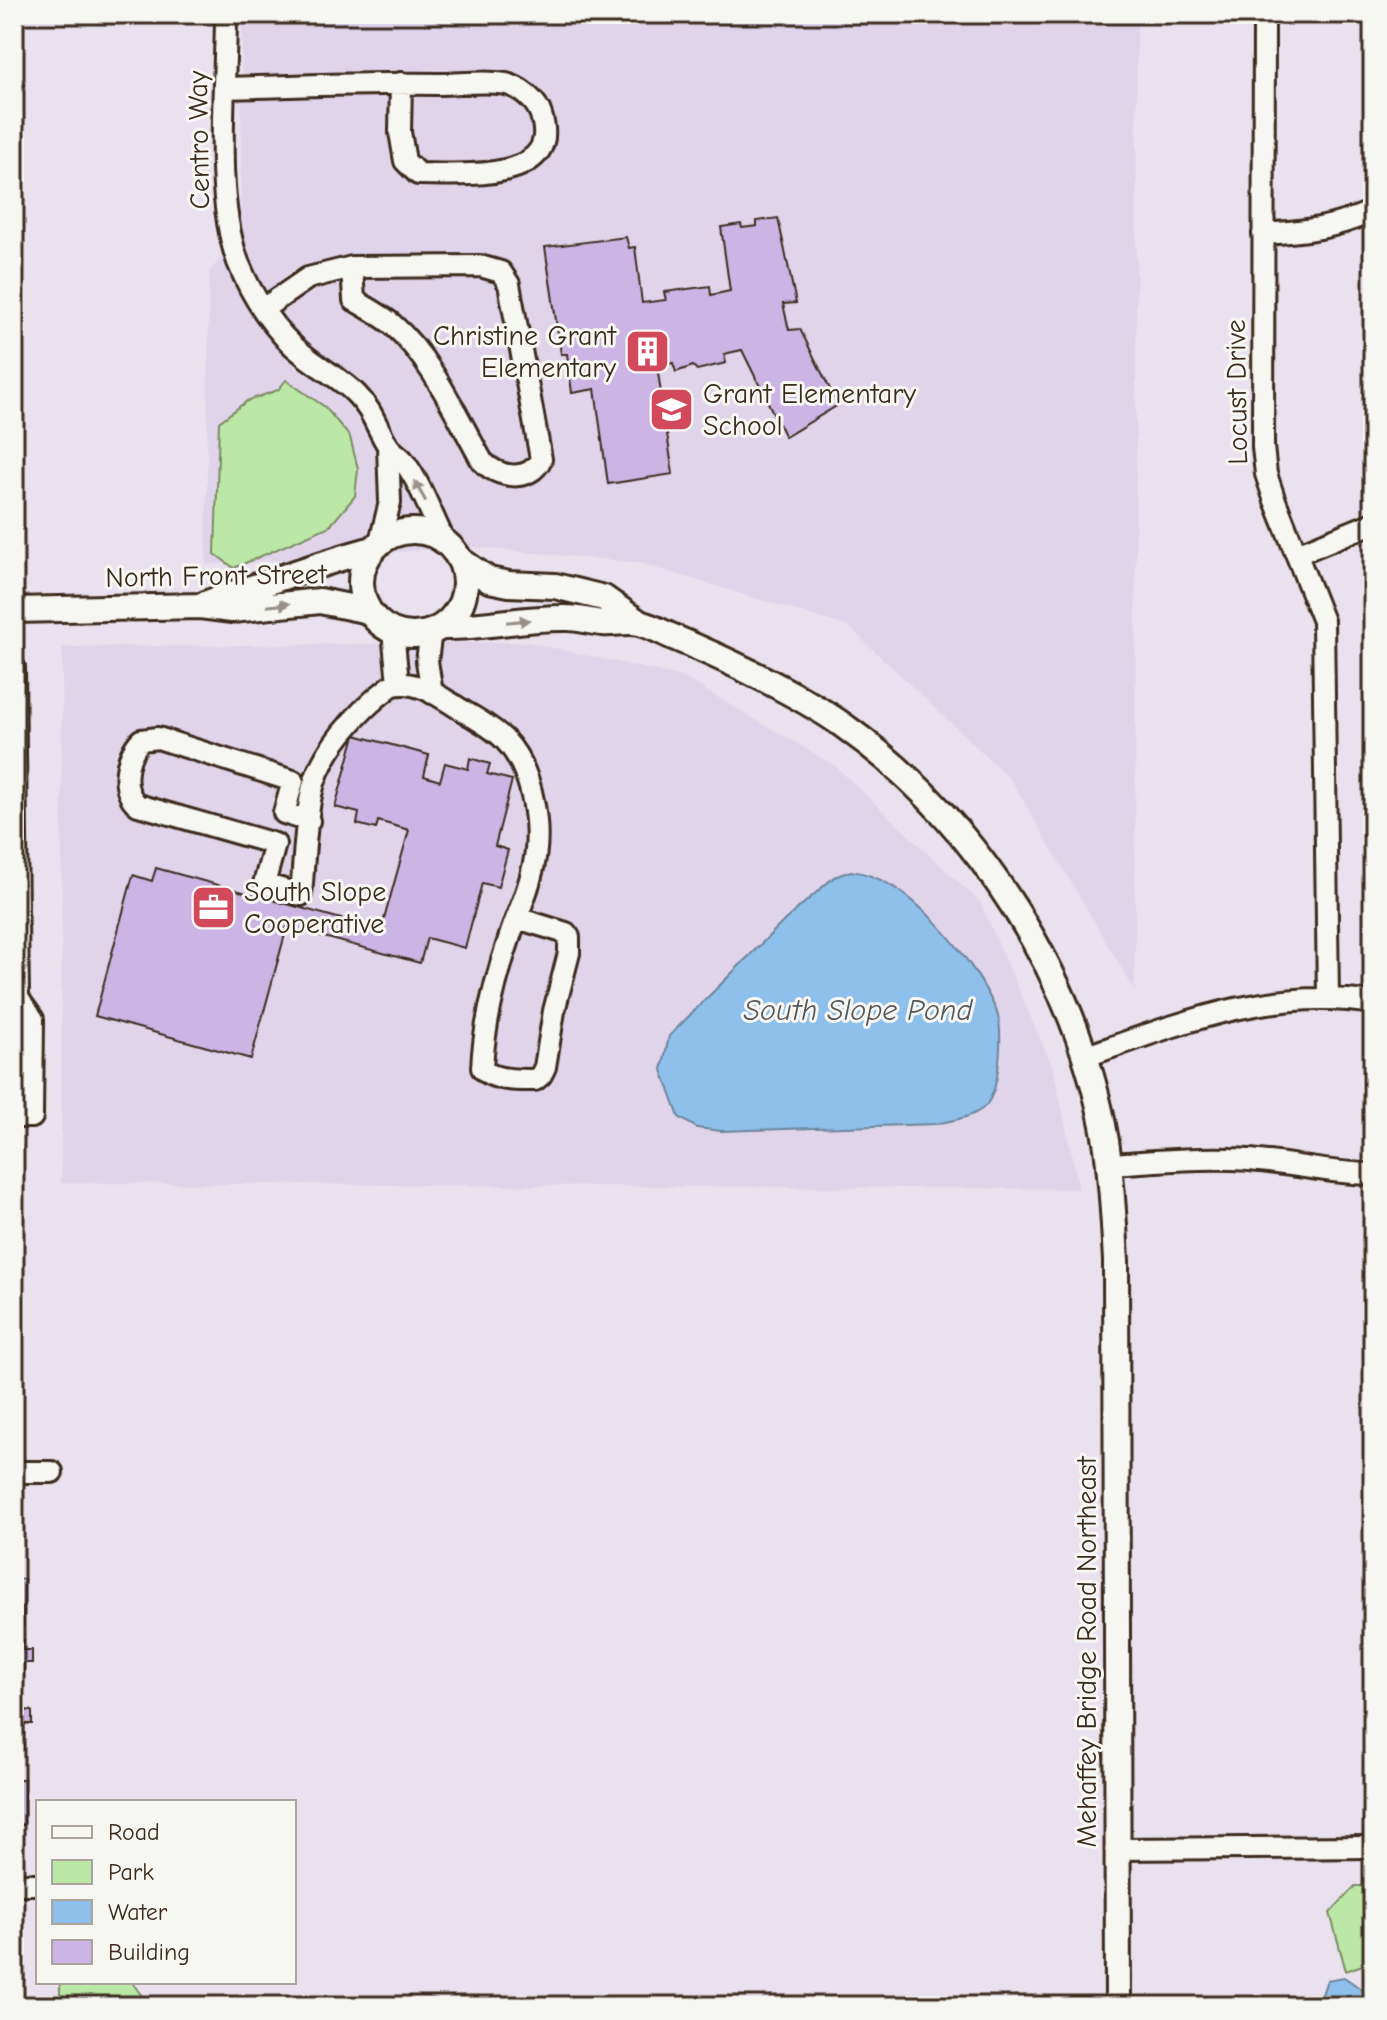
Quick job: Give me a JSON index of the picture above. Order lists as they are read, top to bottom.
{
  "streets": {
    "main road": ["North Front Street", "Mehaffey Bridge Road Northeast"],
    "street": ["Centro Way", "Locust Drive"]
  },
  "crossings": [
    ["Centro Way", "North Front Street"]
  ],
  "water": ["South Slope Pond"],
  "places": {
    "building": ["Christine Grant Elementary"],
    "school or university": ["Grant Elementary School"],
    "office": ["South Slope Cooperative"]
  },
  "legend": [
    "Road",
    "Park",
    "Water",
    "Building"
  ]
}
